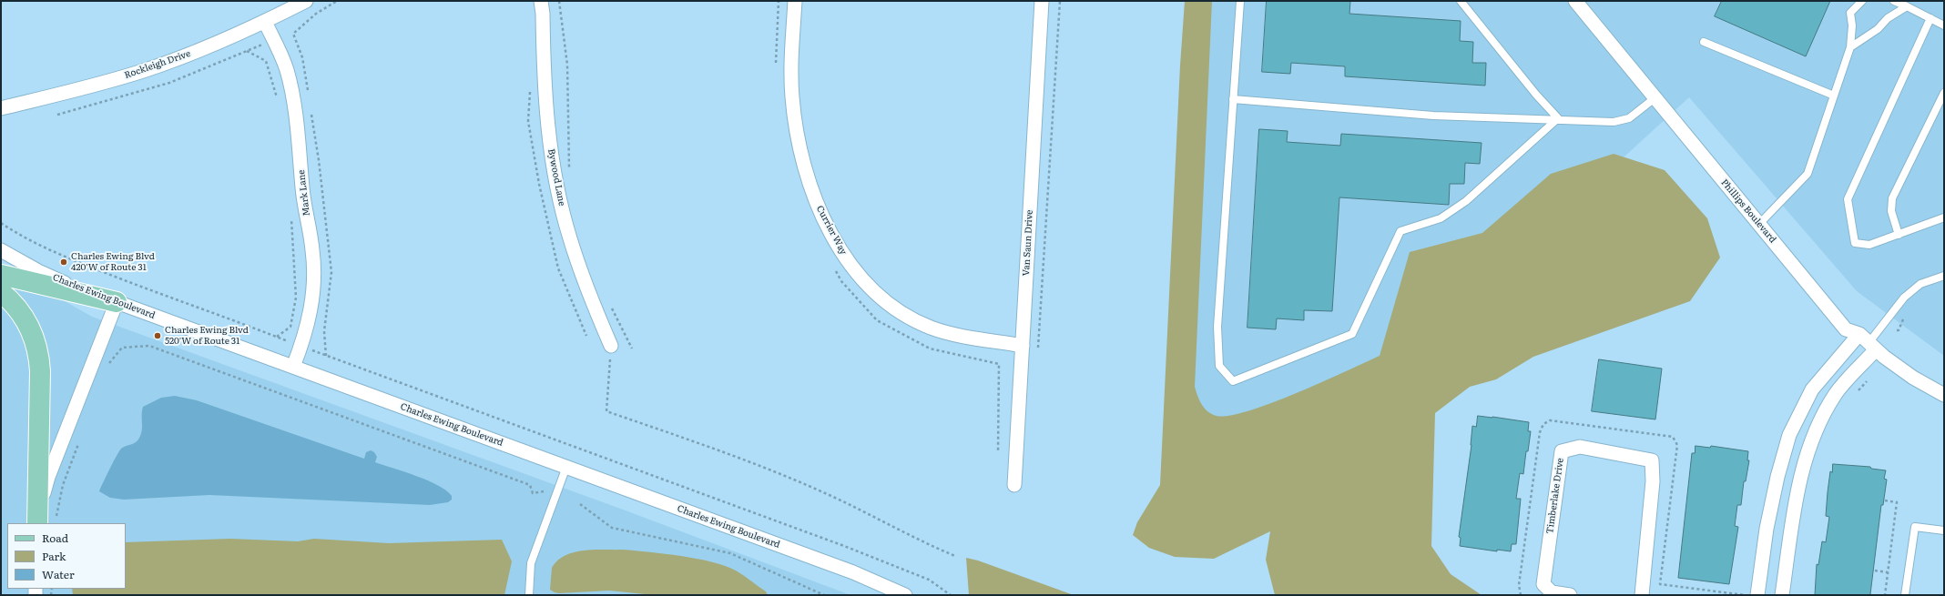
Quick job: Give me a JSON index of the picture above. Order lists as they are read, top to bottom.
{
  "streets": {
    "street": [
      "Rockleigh Drive",
      "Bywood Lane",
      "Mark Lane",
      "Phillips Boulevard",
      "Currier Way",
      "Van Saun Drive",
      "Charles Ewing Boulevard",
      "Timberlake Drive"
    ]
  },
  "crossings": [
    ["Rockleigh Drive", "Mark Lane"],
    ["Mark Lane", "Charles Ewing Boulevard"],
    ["Currier Way", "Van Saun Drive"]
  ],
  "places": ["Charles Ewing Blvd 420'W of Route 31", "Charles Ewing Blvd 520'W of Route 31"],
  "legend": ["Road", "Park", "Water"]
}
